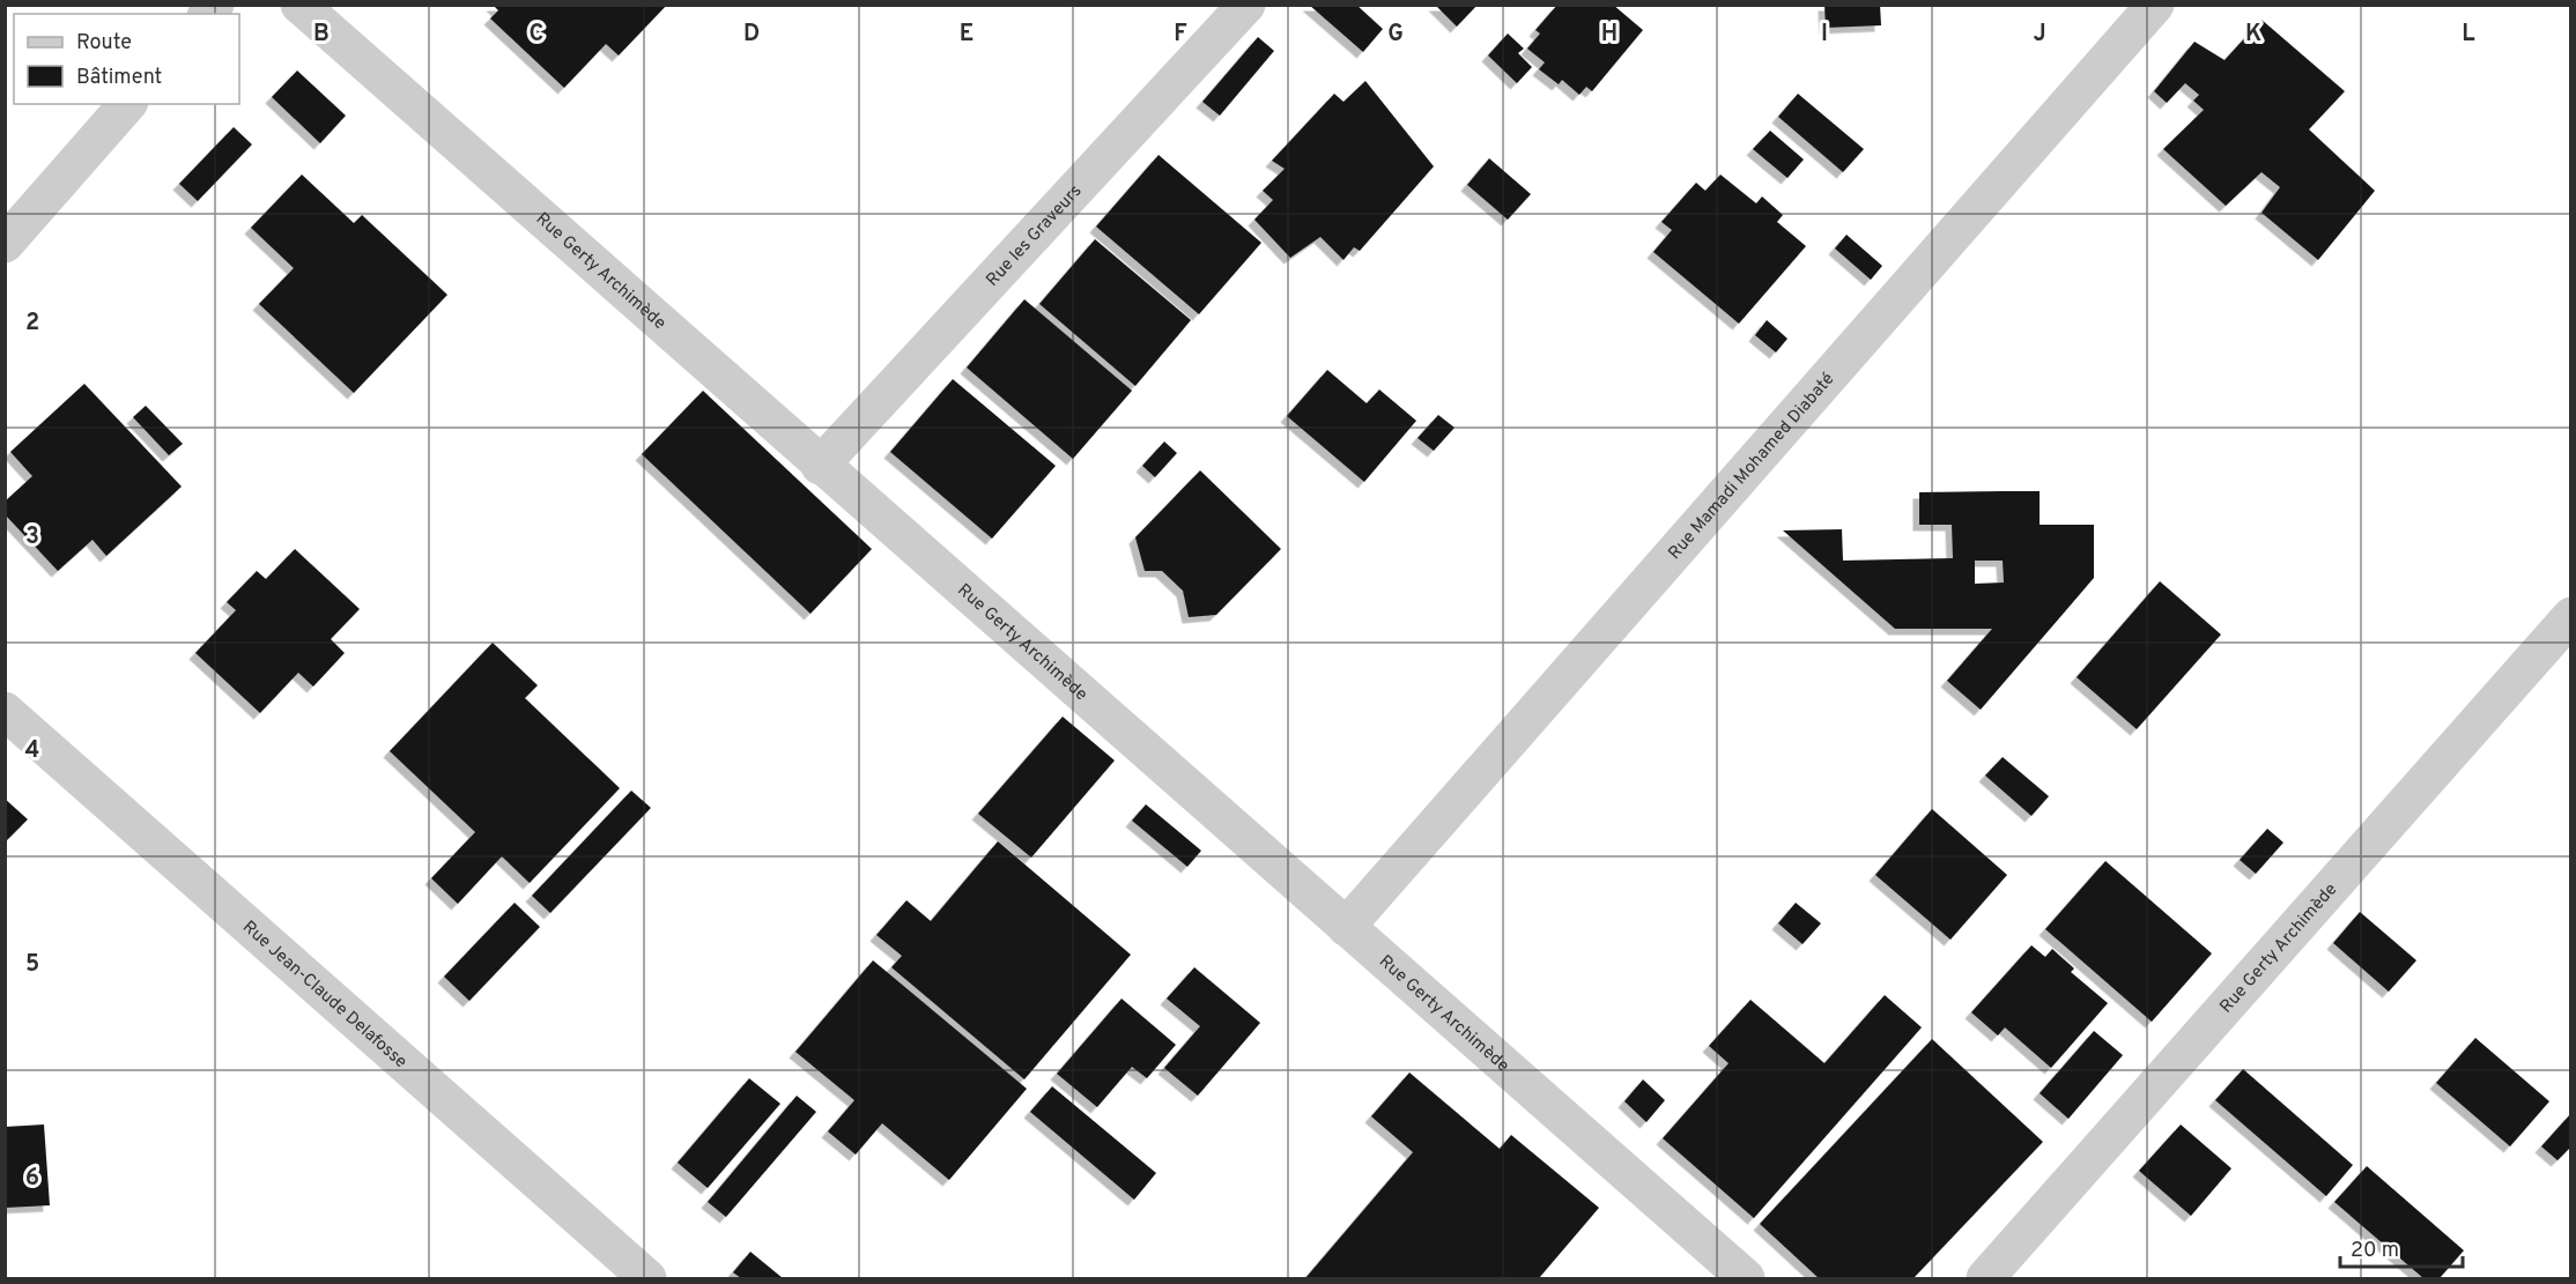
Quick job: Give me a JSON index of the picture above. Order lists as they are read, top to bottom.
{
  "streets": {
    "street": [
      "Rue les Graveurs",
      "Rue Gerty Archimède",
      "Rue Mamadi Mohamed Diabaté",
      "Rue Jean-Claude Delafosse"
    ]
  },
  "crossings": [
    ["Rue les Graveurs", "Rue Gerty Archimède"],
    ["Rue Gerty Archimède", "Rue Mamadi Mohamed Diabaté"]
  ],
  "legend": ["Route", "Bâtiment"],
  "scale_bar": "20 m",
  "grid": {
    "columns": [
      "B",
      "C",
      "D",
      "E",
      "F",
      "G",
      "H",
      "I",
      "J",
      "K",
      "L"
    ],
    "rows": [
      "2",
      "3",
      "4",
      "5",
      "6"
    ]
  }
}
